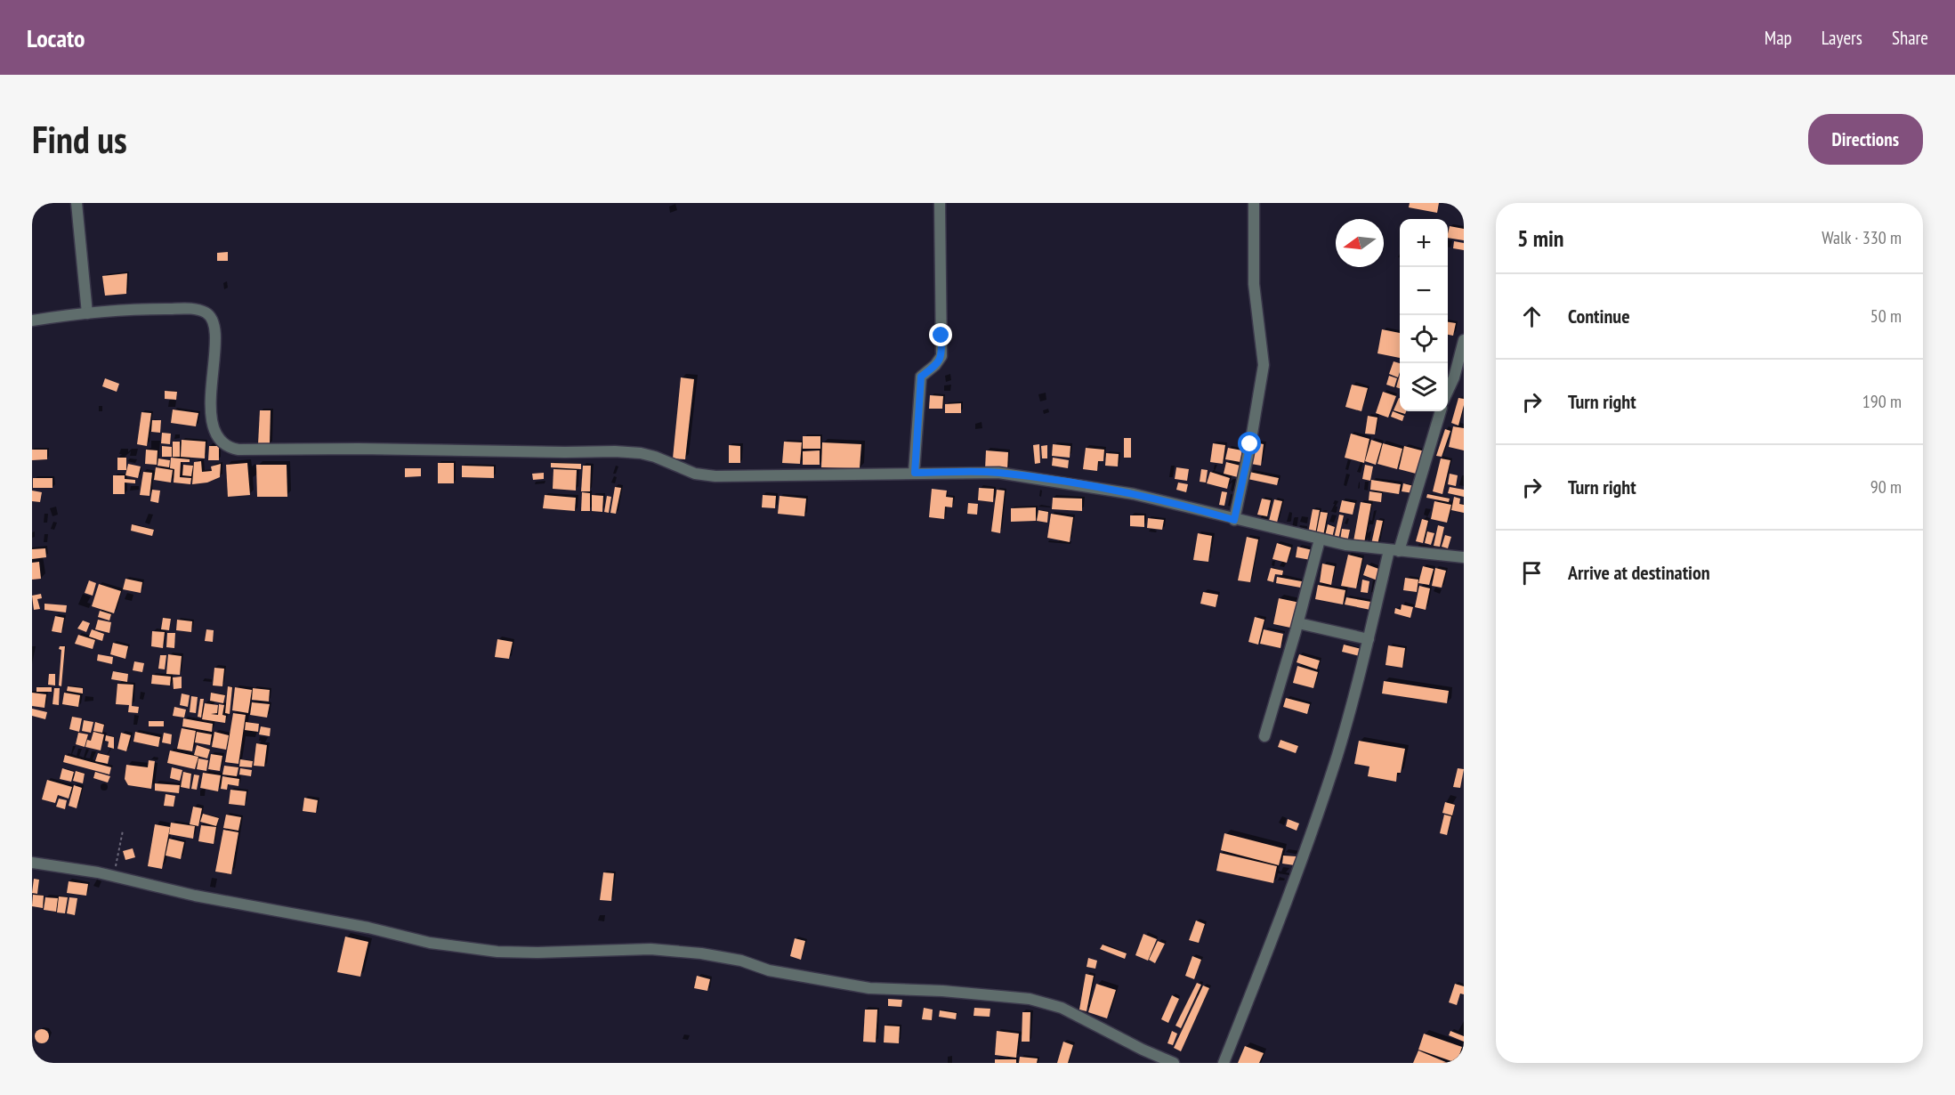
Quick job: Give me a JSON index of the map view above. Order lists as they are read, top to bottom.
{
  "north": "left",
  "page": {
    "header": "Locato",
    "nav": ["Map", "Layers", "Share"],
    "buttons": "Directions",
    "title": "Find us",
    "heading": ["5 min", "Walk · 330 m"],
    "map_buttons": ["+", "−"],
    "list": [
      ["Continue", "50 m"],
      ["Turn right", "190 m"],
      ["Turn right", "90 m"],
      "Arrive at destination"
    ]
  }
}
